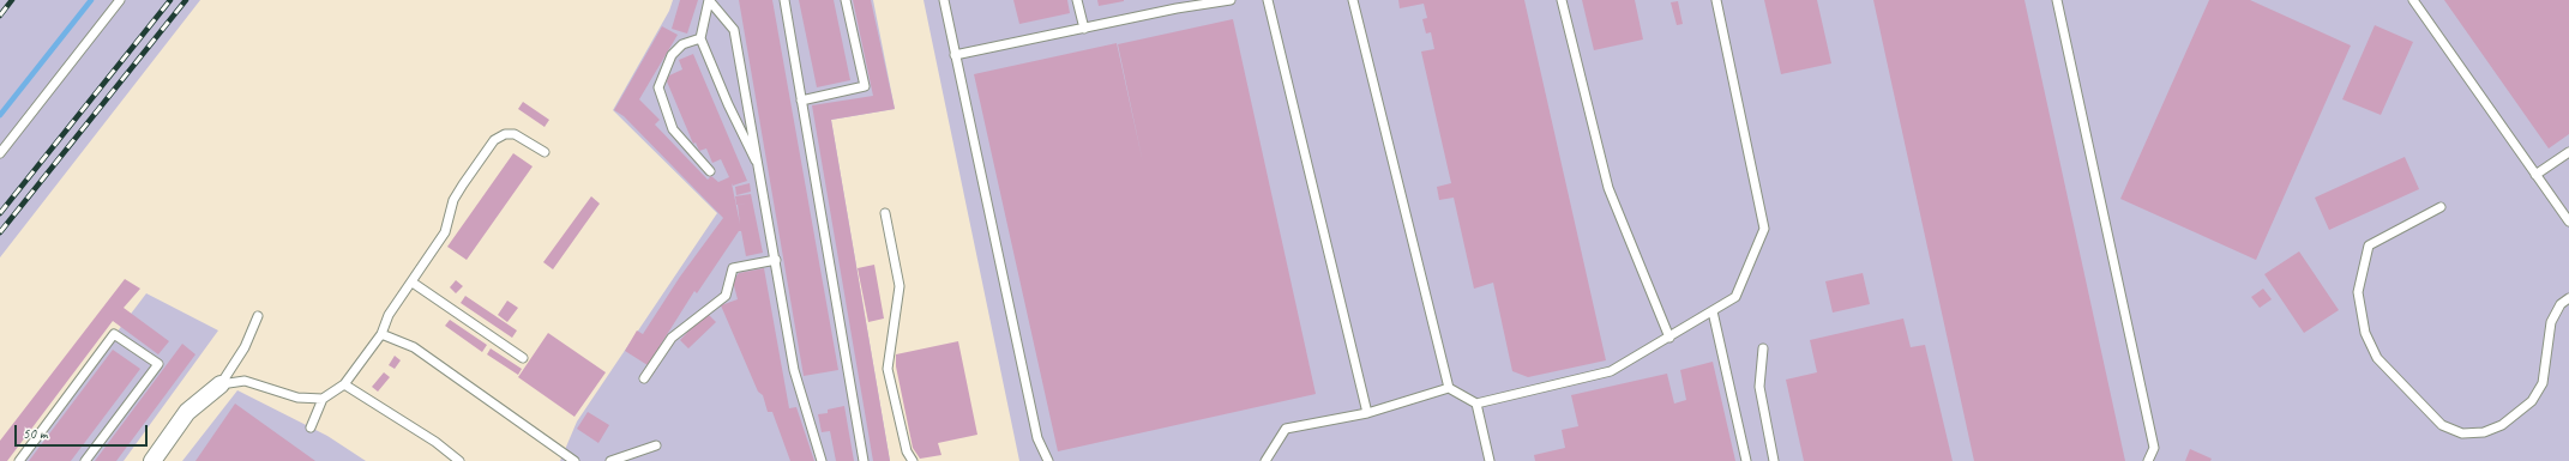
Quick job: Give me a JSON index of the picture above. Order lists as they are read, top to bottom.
{
  "scale_bar": "50 m"
}
